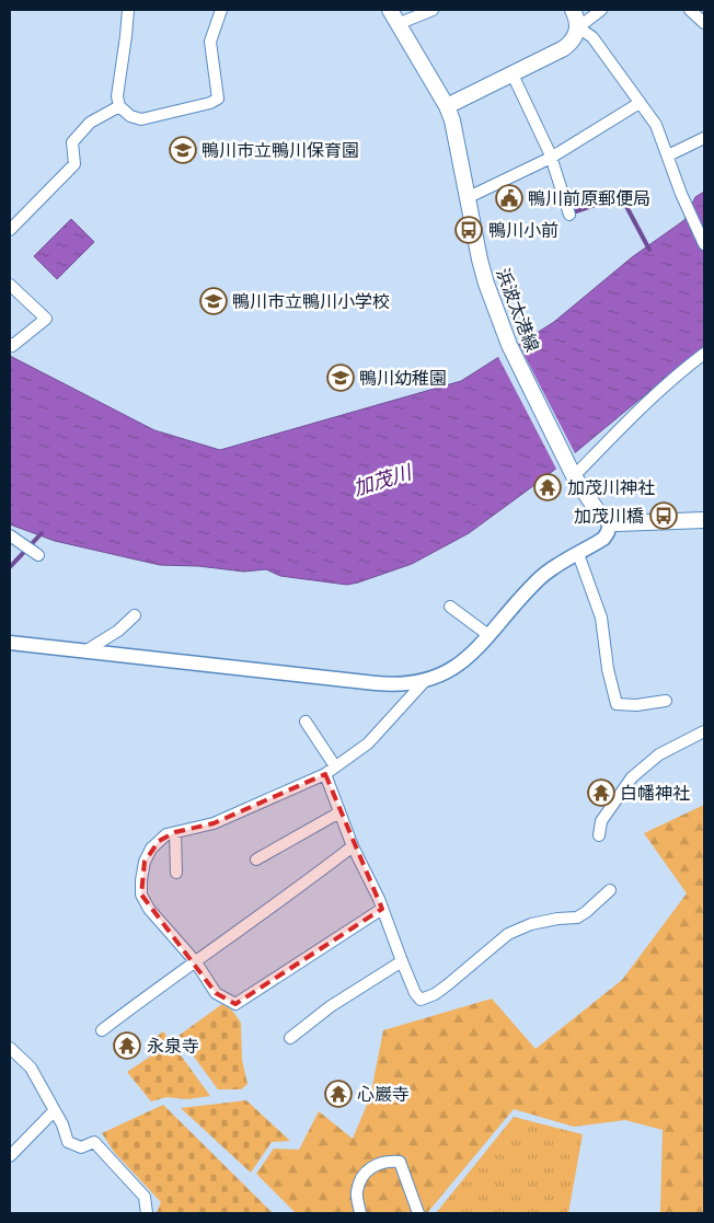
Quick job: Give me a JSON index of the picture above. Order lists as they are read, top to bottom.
{
  "streets": {
    "main road": ["浜波太港線"]
  },
  "water": ["加茂川"],
  "places": {
    "school or university": ["鴨川市立鴨川保育園", "鴨川市立鴨川小学校", "鴨川幼稚園"],
    "public building": ["鴨川前原郵便局"],
    "bus stop": ["鴨川小前", "加茂川橋"],
    "temple": [
      "加茂川神社",
      "白幡神社",
      "永泉寺",
      "心巖寺"
    ]
  }
}
